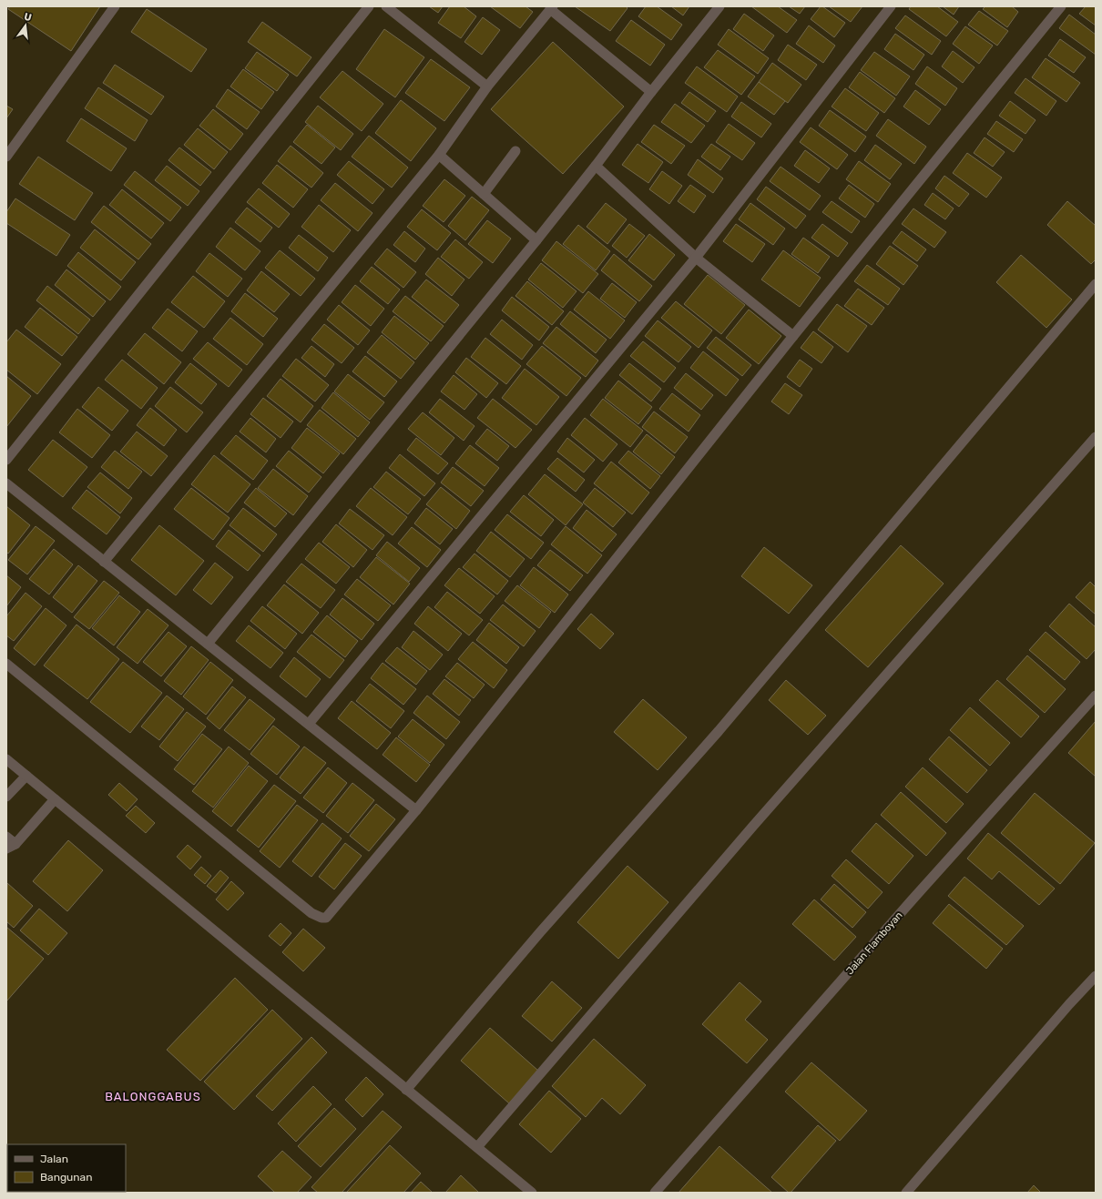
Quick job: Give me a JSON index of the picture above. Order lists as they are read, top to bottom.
{
  "streets": {
    "street": ["Jalan Flamboyan"]
  },
  "districts": ["BALONGGABUS"],
  "legend": ["Jalan", "Bangunan"],
  "north": "top"
}
